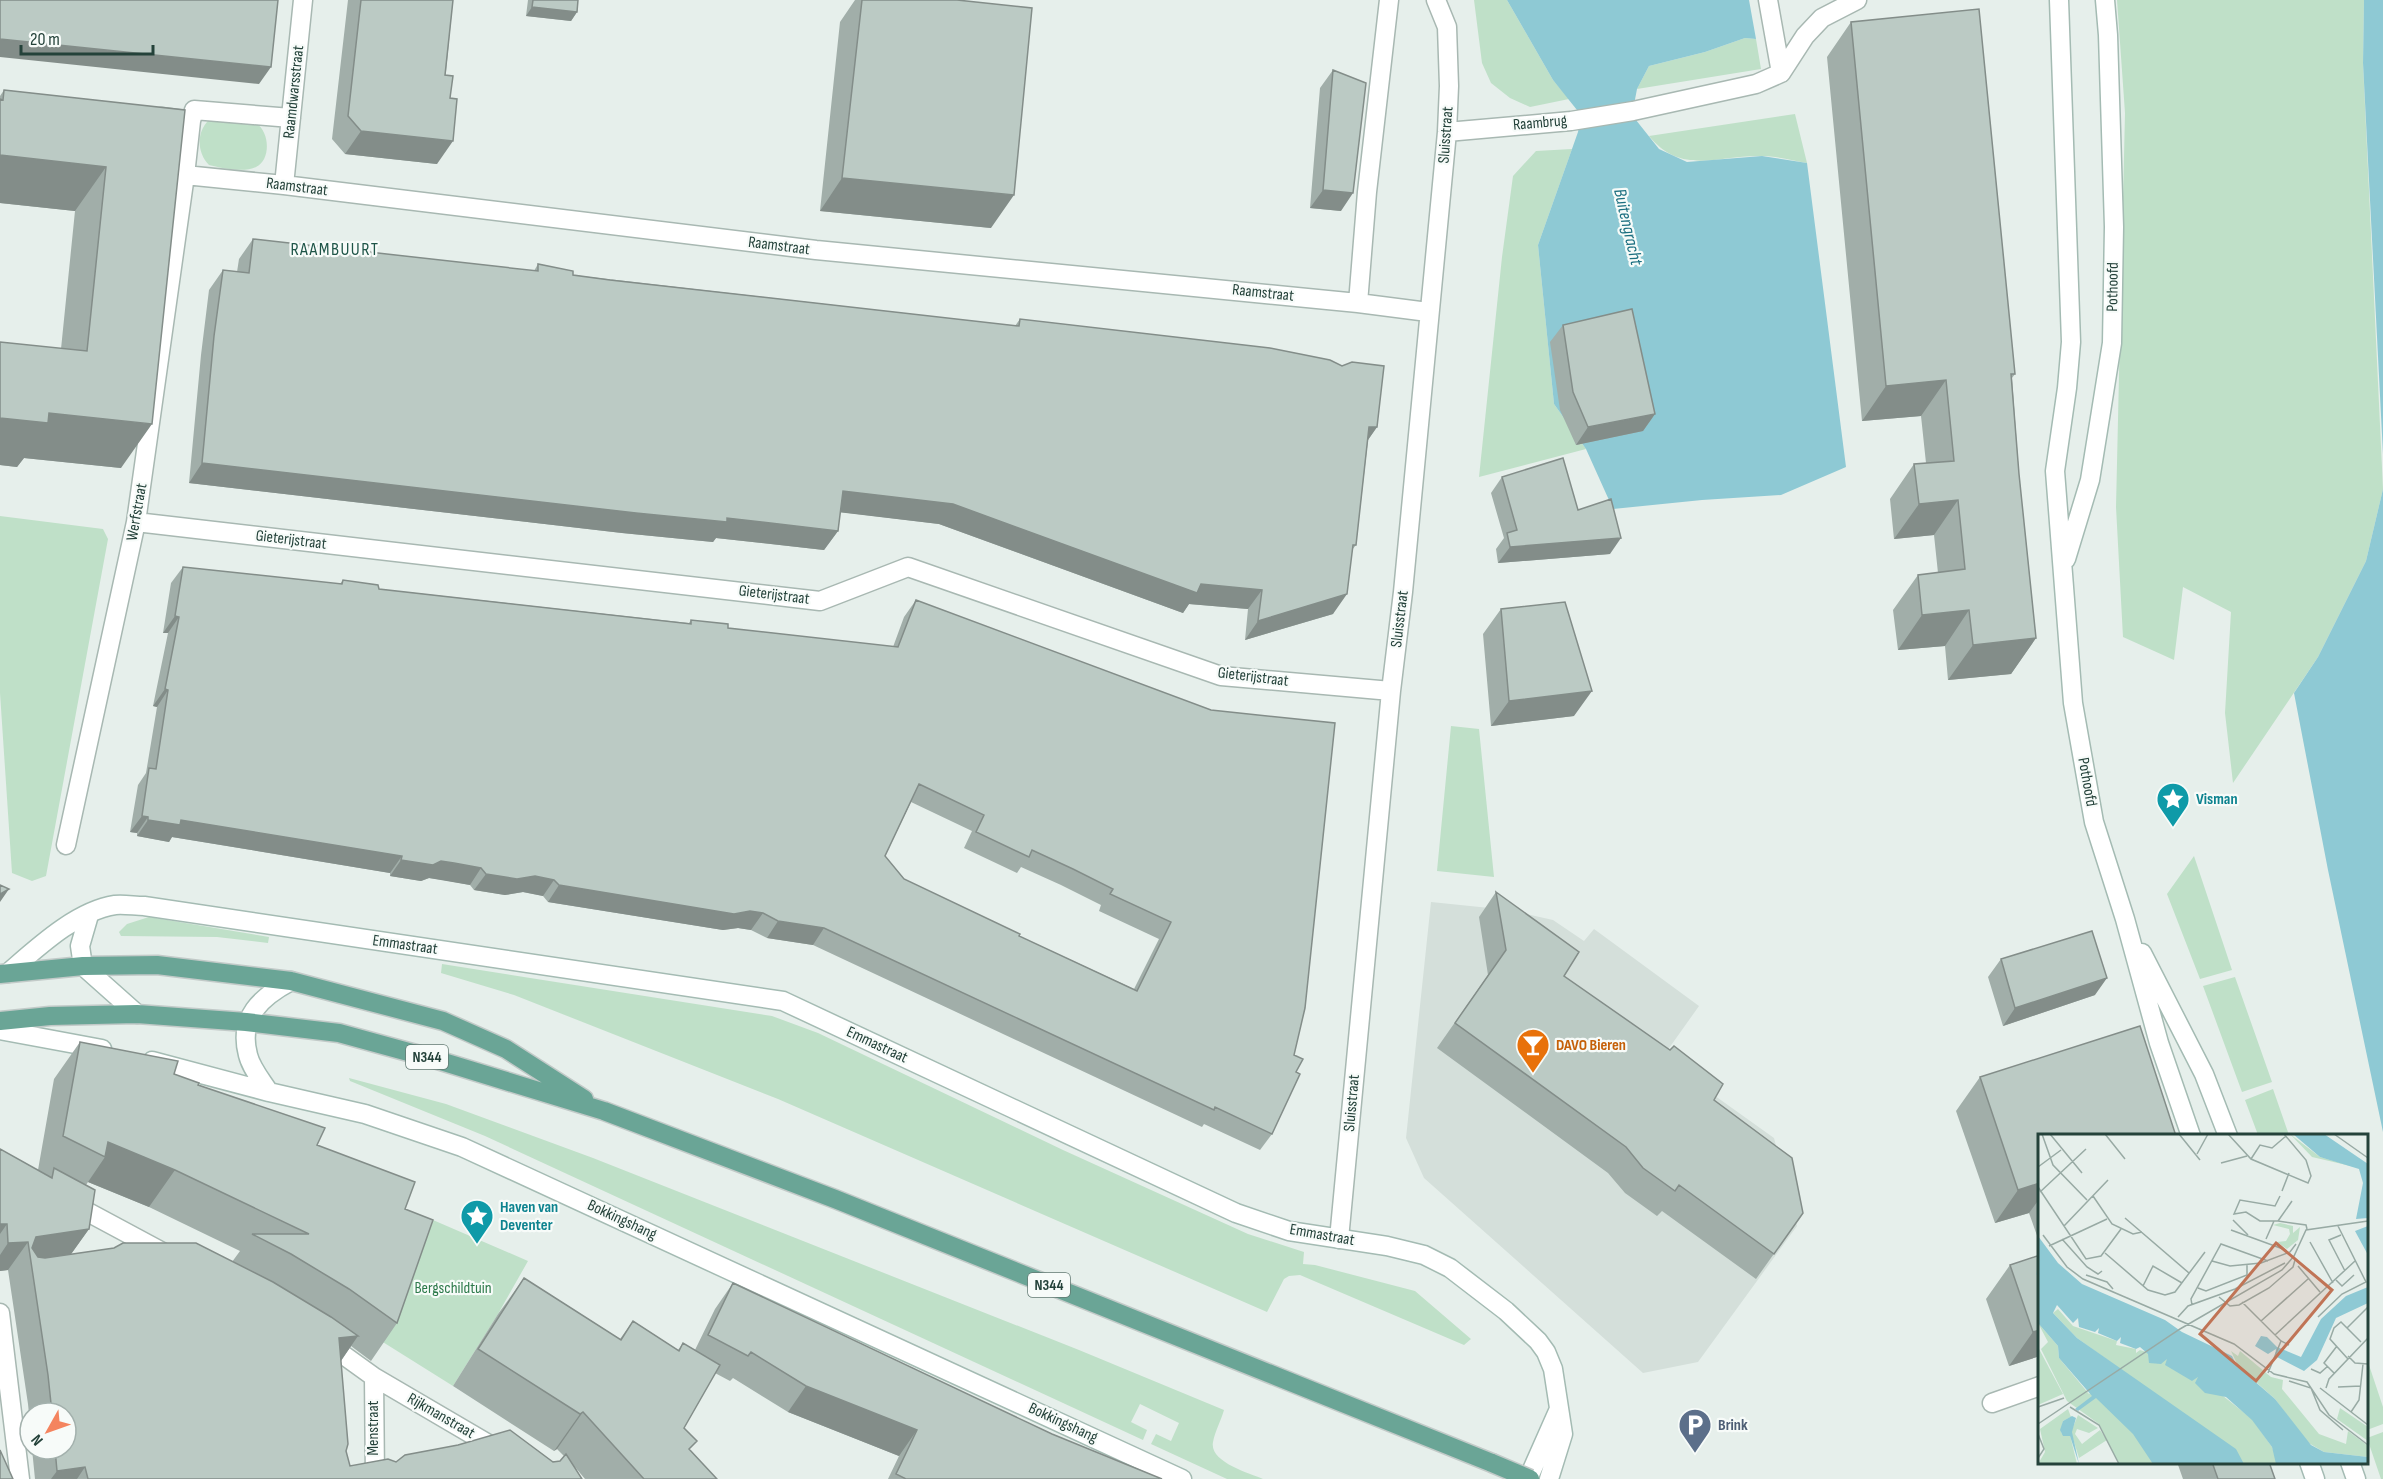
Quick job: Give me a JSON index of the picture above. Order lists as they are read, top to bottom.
{
  "streets": {
    "main road": ["Emmastraat", "N344"],
    "street": [
      "Raamdwarsstraat",
      "Raambrug",
      "Sluisstraat",
      "Raamstraat",
      "Pothoofd",
      "Werfstraat",
      "Gieterijstraat",
      "Bokkingshang",
      "Rijkmanstraat",
      "Menstraat"
    ]
  },
  "crossings": [
    ["Raamdwarsstraat", "Raamstraat"],
    ["Raambrug", "Sluisstraat"],
    ["Sluisstraat", "Raamstraat"],
    ["Sluisstraat", "Gieterijstraat"],
    ["Sluisstraat", "Emmastraat"],
    ["Raamstraat", "Werfstraat"],
    ["Werfstraat", "Gieterijstraat"],
    ["Rijkmanstraat", "Menstraat"]
  ],
  "districts": ["RAAMBUURT"],
  "water": ["Buitengracht"],
  "parks": ["Bergschildtuin"],
  "places": {
    "place": ["Visman", "Haven van Deventer"],
    "bar": ["DAVO Bieren"],
    "parking": ["Brink"]
  },
  "scale_bar": "20 m",
  "north": "bottom left"
}
